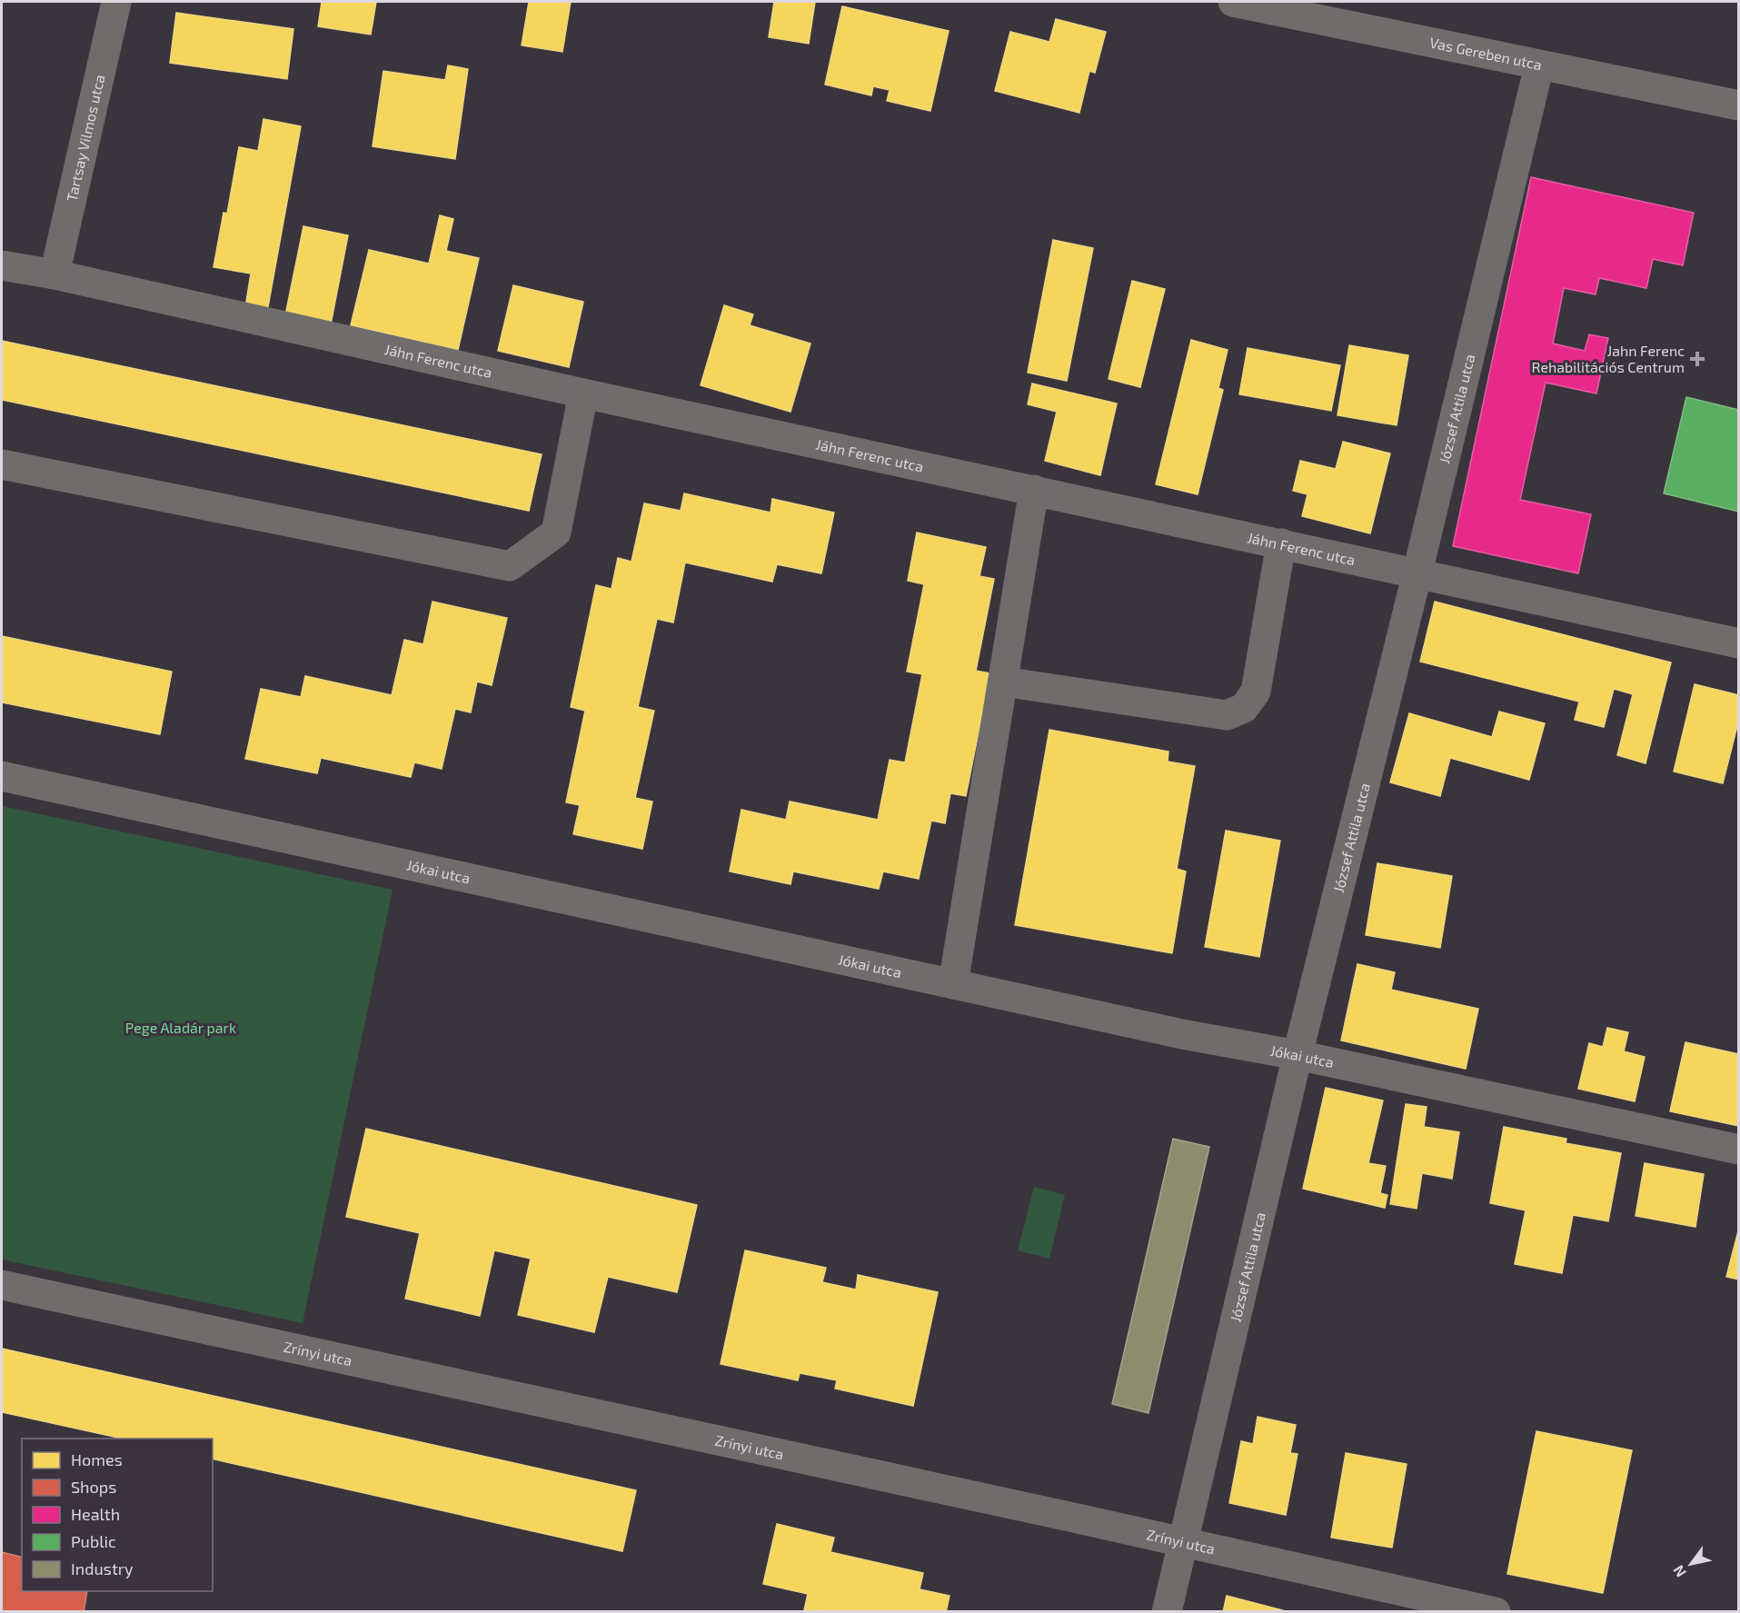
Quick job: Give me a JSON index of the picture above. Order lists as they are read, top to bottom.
{
  "streets": {
    "street": [
      "Vas Gereben utca",
      "Tartsay Vilmos utca",
      "Jáhn Ferenc utca",
      "József Attila utca",
      "Jókai utca",
      "Zrínyi utca"
    ]
  },
  "crossings": [
    ["Vas Gereben utca", "József Attila utca"],
    ["Tartsay Vilmos utca", "Jáhn Ferenc utca"],
    ["Jáhn Ferenc utca", "József Attila utca"],
    ["József Attila utca", "Jókai utca"],
    ["József Attila utca", "Zrínyi utca"]
  ],
  "parks": ["Pege Aladár park"],
  "places": {
    "health": ["Jahn Ferenc Rehabilitációs Centrum"]
  },
  "legend": [
    "Homes",
    "Shops",
    "Health",
    "Public",
    "Industry"
  ],
  "north": "bottom left"
}
